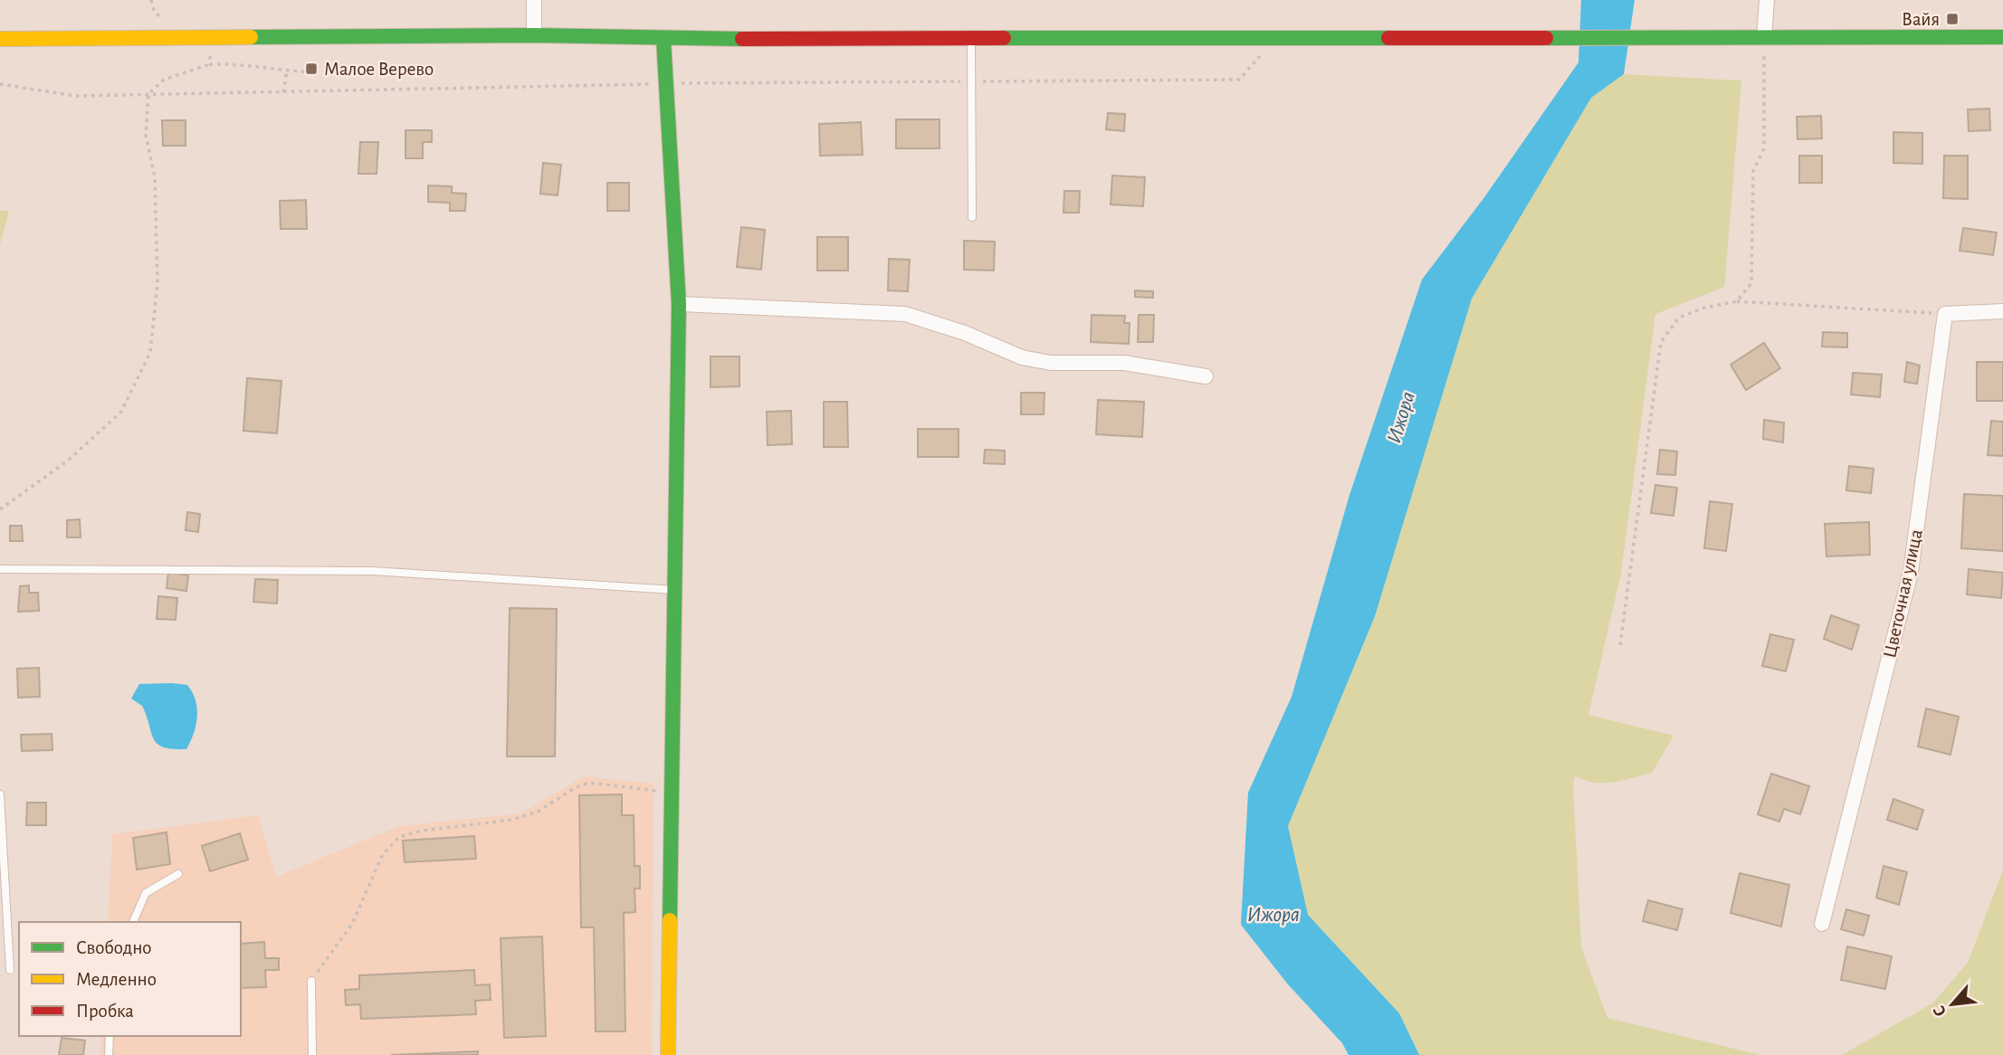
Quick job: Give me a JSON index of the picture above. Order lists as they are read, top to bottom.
{
  "streets": {
    "street": ["Цветочная улица"]
  },
  "water": ["Ижора"],
  "places": {
    "transit": ["Вайя", "Малое Верево"]
  },
  "legend": ["Свободно", "Медленно", "Пробка"],
  "north": "bottom left"
}
